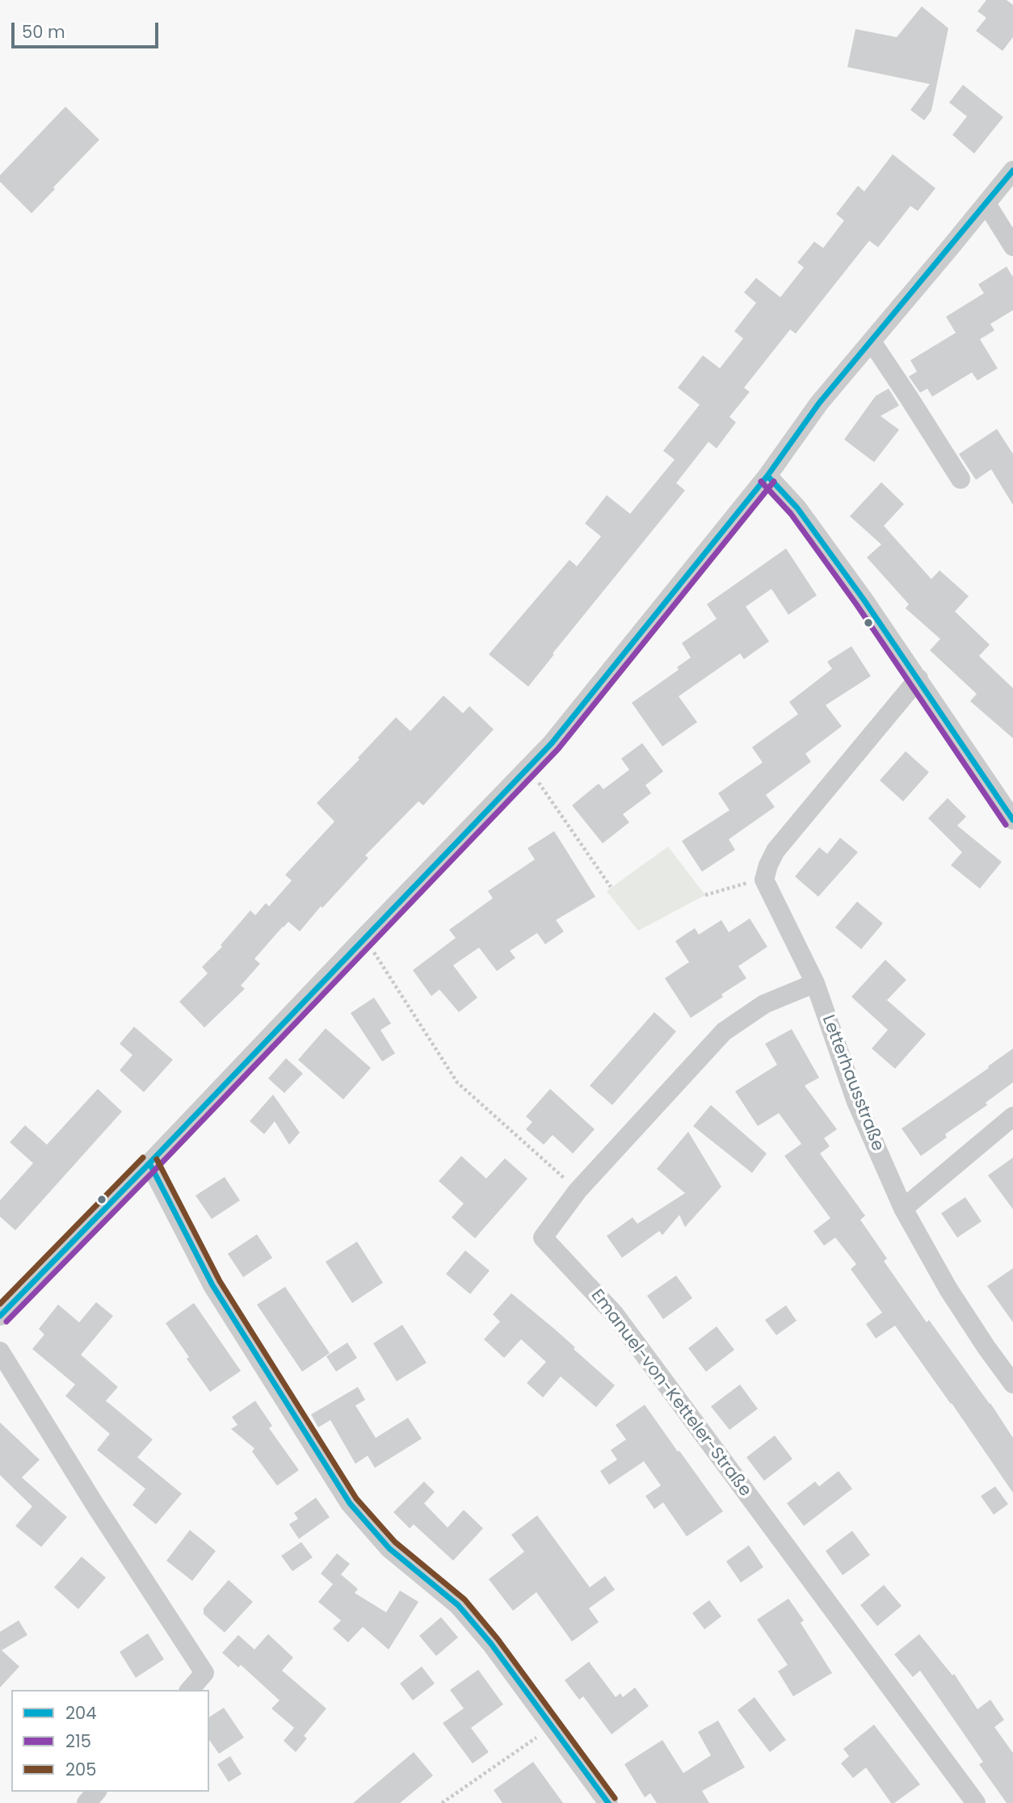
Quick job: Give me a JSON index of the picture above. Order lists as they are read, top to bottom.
{
  "streets": {
    "street": ["Letterhausstraße", "Emanuel-von-Ketteler-Straße"]
  },
  "crossings": [
    ["Letterhausstraße", "Emanuel-von-Ketteler-Straße"]
  ],
  "lines": ["transit line 204", "transit line 215", "transit line 205"],
  "legend": ["204", "215", "205"],
  "scale_bar": "50 m"
}
